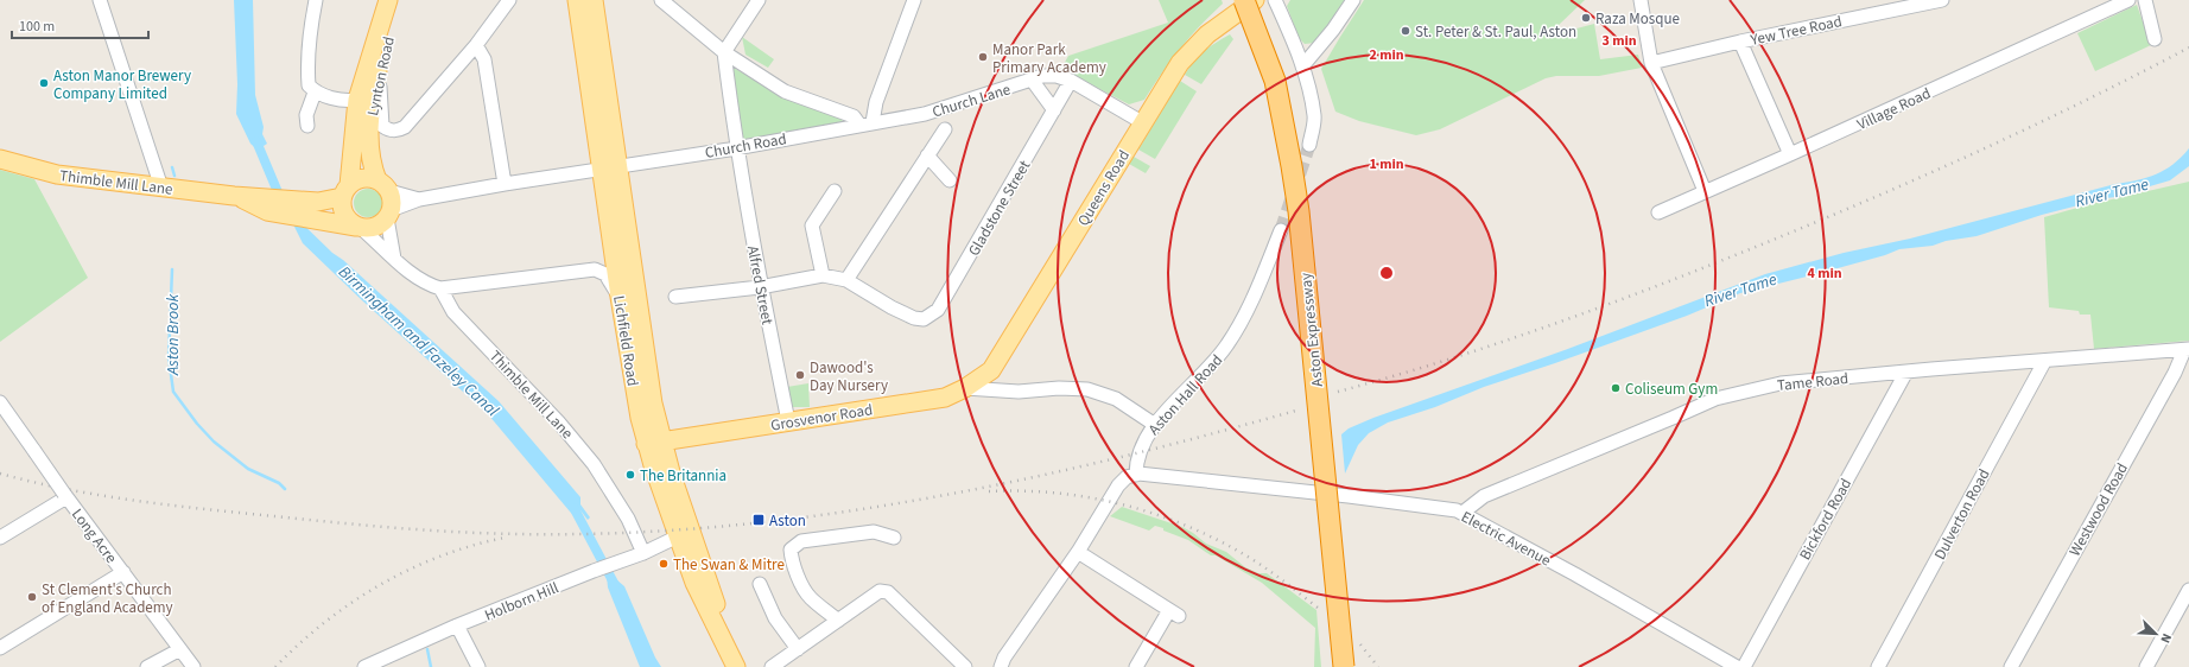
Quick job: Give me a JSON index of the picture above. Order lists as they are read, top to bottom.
{
  "streets": {
    "highway": ["Aston Expressway"],
    "main road": [
      "Lynton Road",
      "Thimble Mill Lane",
      "Queens Road",
      "Lichfield Road",
      "Grosvenor Road"
    ],
    "street": [
      "Yew Tree Road",
      "Church Lane",
      "Village Road",
      "Church Road",
      "Gladstone Street",
      "Alfred Street",
      "Tame Road",
      "Aston Hall Road",
      "Westwood Road",
      "Dulverton Road",
      "Bickford Road",
      "Long Acre",
      "Electric Avenue",
      "Holborn Hill"
    ]
  },
  "crossings": [
    ["Lynton Road", "Thimble Mill Lane"],
    ["Church Lane", "Church Road"],
    ["Church Lane", "Queens Road"],
    ["Church Lane", "Gladstone Street"],
    ["Church Road", "Alfred Street"],
    ["Church Road", "Lichfield Road"],
    ["Thimble Mill Lane", "Holborn Hill"],
    ["Queens Road", "Grosvenor Road"],
    ["Alfred Street", "Grosvenor Road"],
    ["Lichfield Road", "Grosvenor Road"],
    ["Lichfield Road", "Holborn Hill"],
    ["Tame Road", "Westwood Road"],
    ["Tame Road", "Dulverton Road"],
    ["Tame Road", "Bickford Road"],
    ["Tame Road", "Electric Avenue"],
    ["Aston Hall Road", "Electric Avenue"]
  ],
  "water": ["River Tame", "Aston Brook", "Birmingham and Fazeley Canal"],
  "places": {
    "other": [
      "Raza Mosque",
      "St. Peter & St. Paul, Aston",
      "Manor Park Primary Academy",
      "Aston Manor Brewery Company Limited",
      "Dawood's Day Nursery",
      "Coliseum Gym",
      "The Britannia",
      "The Swan & Mitre",
      "St Clement's Church of England Academy"
    ],
    "transit": ["Aston"]
  },
  "scale_bar": "100 m",
  "north": "bottom right",
  "rings": [
    "3 min",
    "2 min",
    "1 min",
    "4 min"
  ]
}
